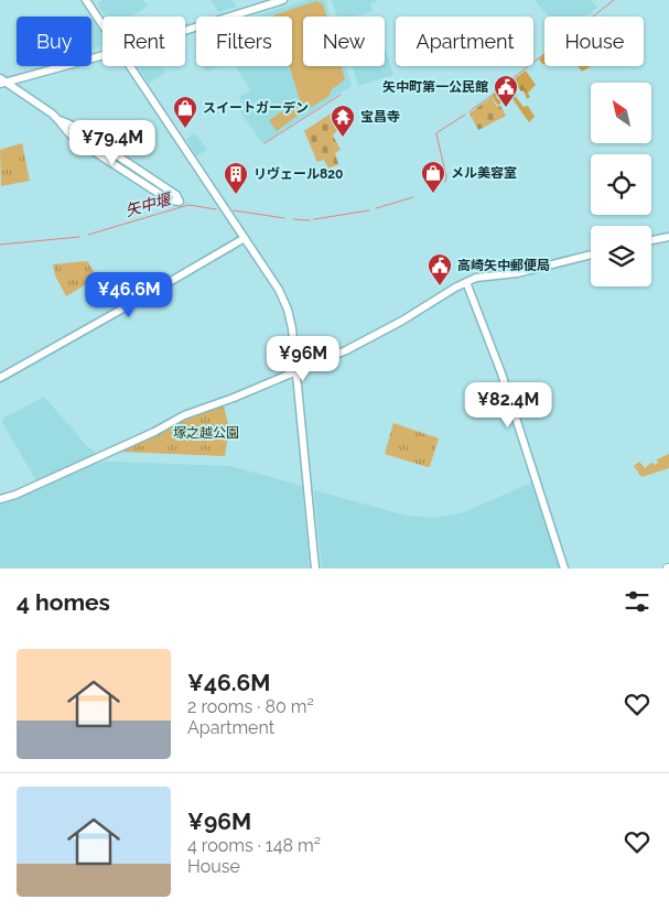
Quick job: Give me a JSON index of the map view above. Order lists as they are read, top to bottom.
{
  "water": ["矢中堰"],
  "parks": ["塚之越公園"],
  "places": {
    "public building": ["矢中町第一公民館", "高崎矢中郵便局"],
    "shop": ["スイートガーデン", "メル美容室"],
    "temple": ["宝昌寺"],
    "building": ["リヴェール820"]
  },
  "north": "top left",
  "page": {
    "chip": [
      "Buy",
      "Rent",
      "Filters",
      "New",
      "Apartment",
      "House"
    ],
    "price": [
      "¥79.4M",
      "¥46.6M",
      "¥96M",
      "¥82.4M"
    ],
    "heading": "4 homes",
    "list": [
      {
        "name": "¥46.6M",
        "note": "2 rooms · 80 m² · Apartment"
      },
      {
        "name": "¥96M",
        "note": "4 rooms · 148 m² · House"
      }
    ]
  }
}
